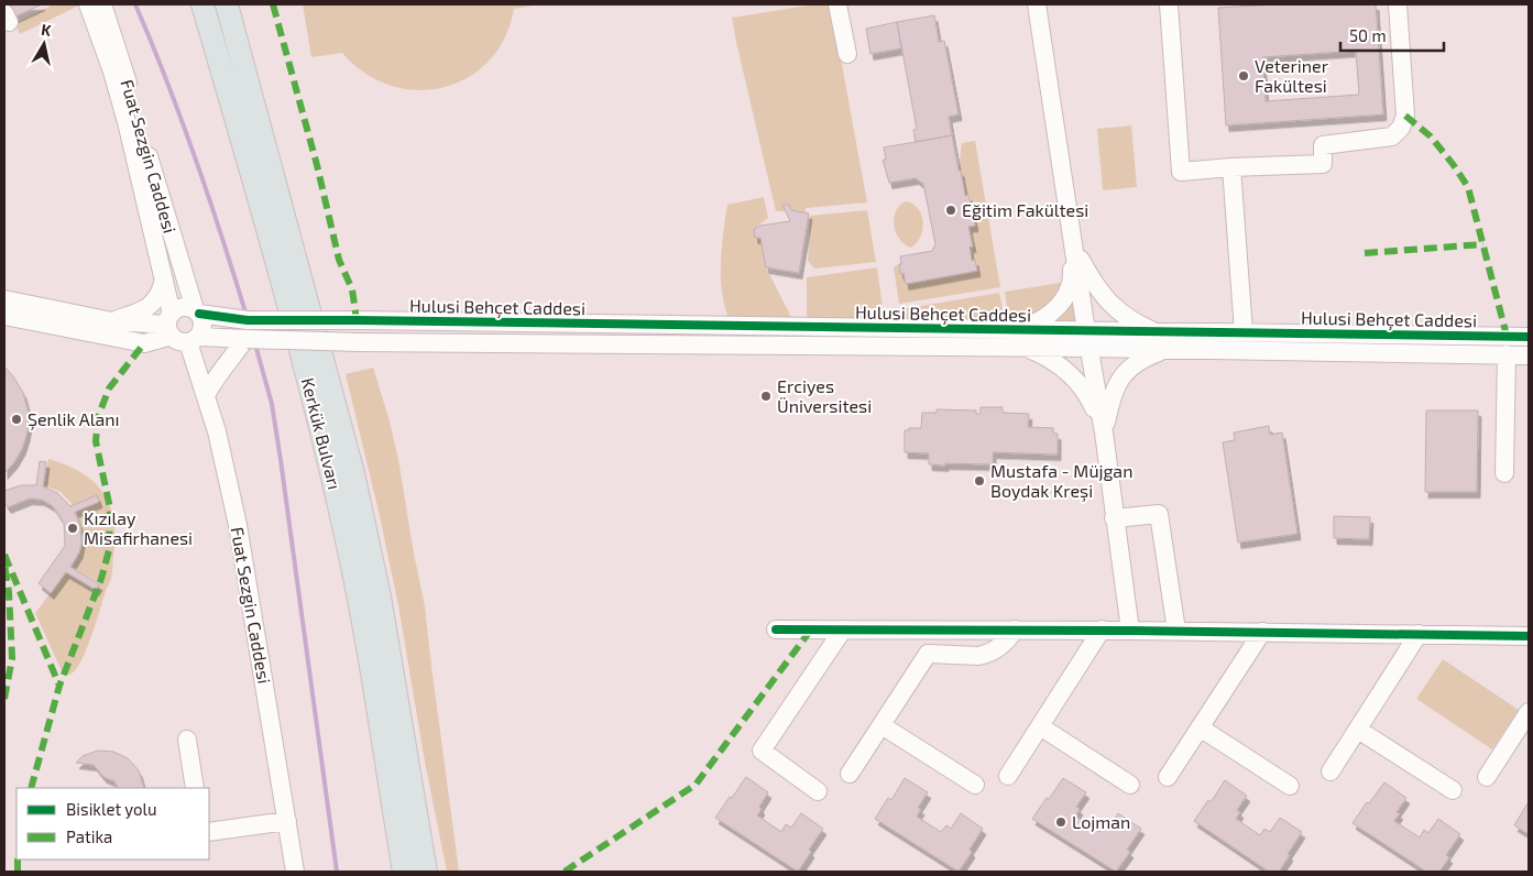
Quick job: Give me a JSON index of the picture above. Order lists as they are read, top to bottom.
{
  "streets": {
    "main road": ["Kerkük Bulvarı"],
    "street": ["Fuat Sezgin Caddesi", "Hulusi Behçet Caddesi"]
  },
  "crossings": [
    ["Fuat Sezgin Caddesi", "Hulusi Behçet Caddesi"]
  ],
  "places": [
    "Veteriner Fakültesi",
    "Eğitim Fakültesi",
    "Erciyes Üniversitesi",
    "Şenlik Alanı",
    "Mustafa - Müjgan Boydak Kreşi",
    "Kızılay Misafirhanesi",
    "Lojman"
  ],
  "legend": ["Bisiklet yolu", "Patika"],
  "scale_bar": "50 m",
  "north": "top"
}
